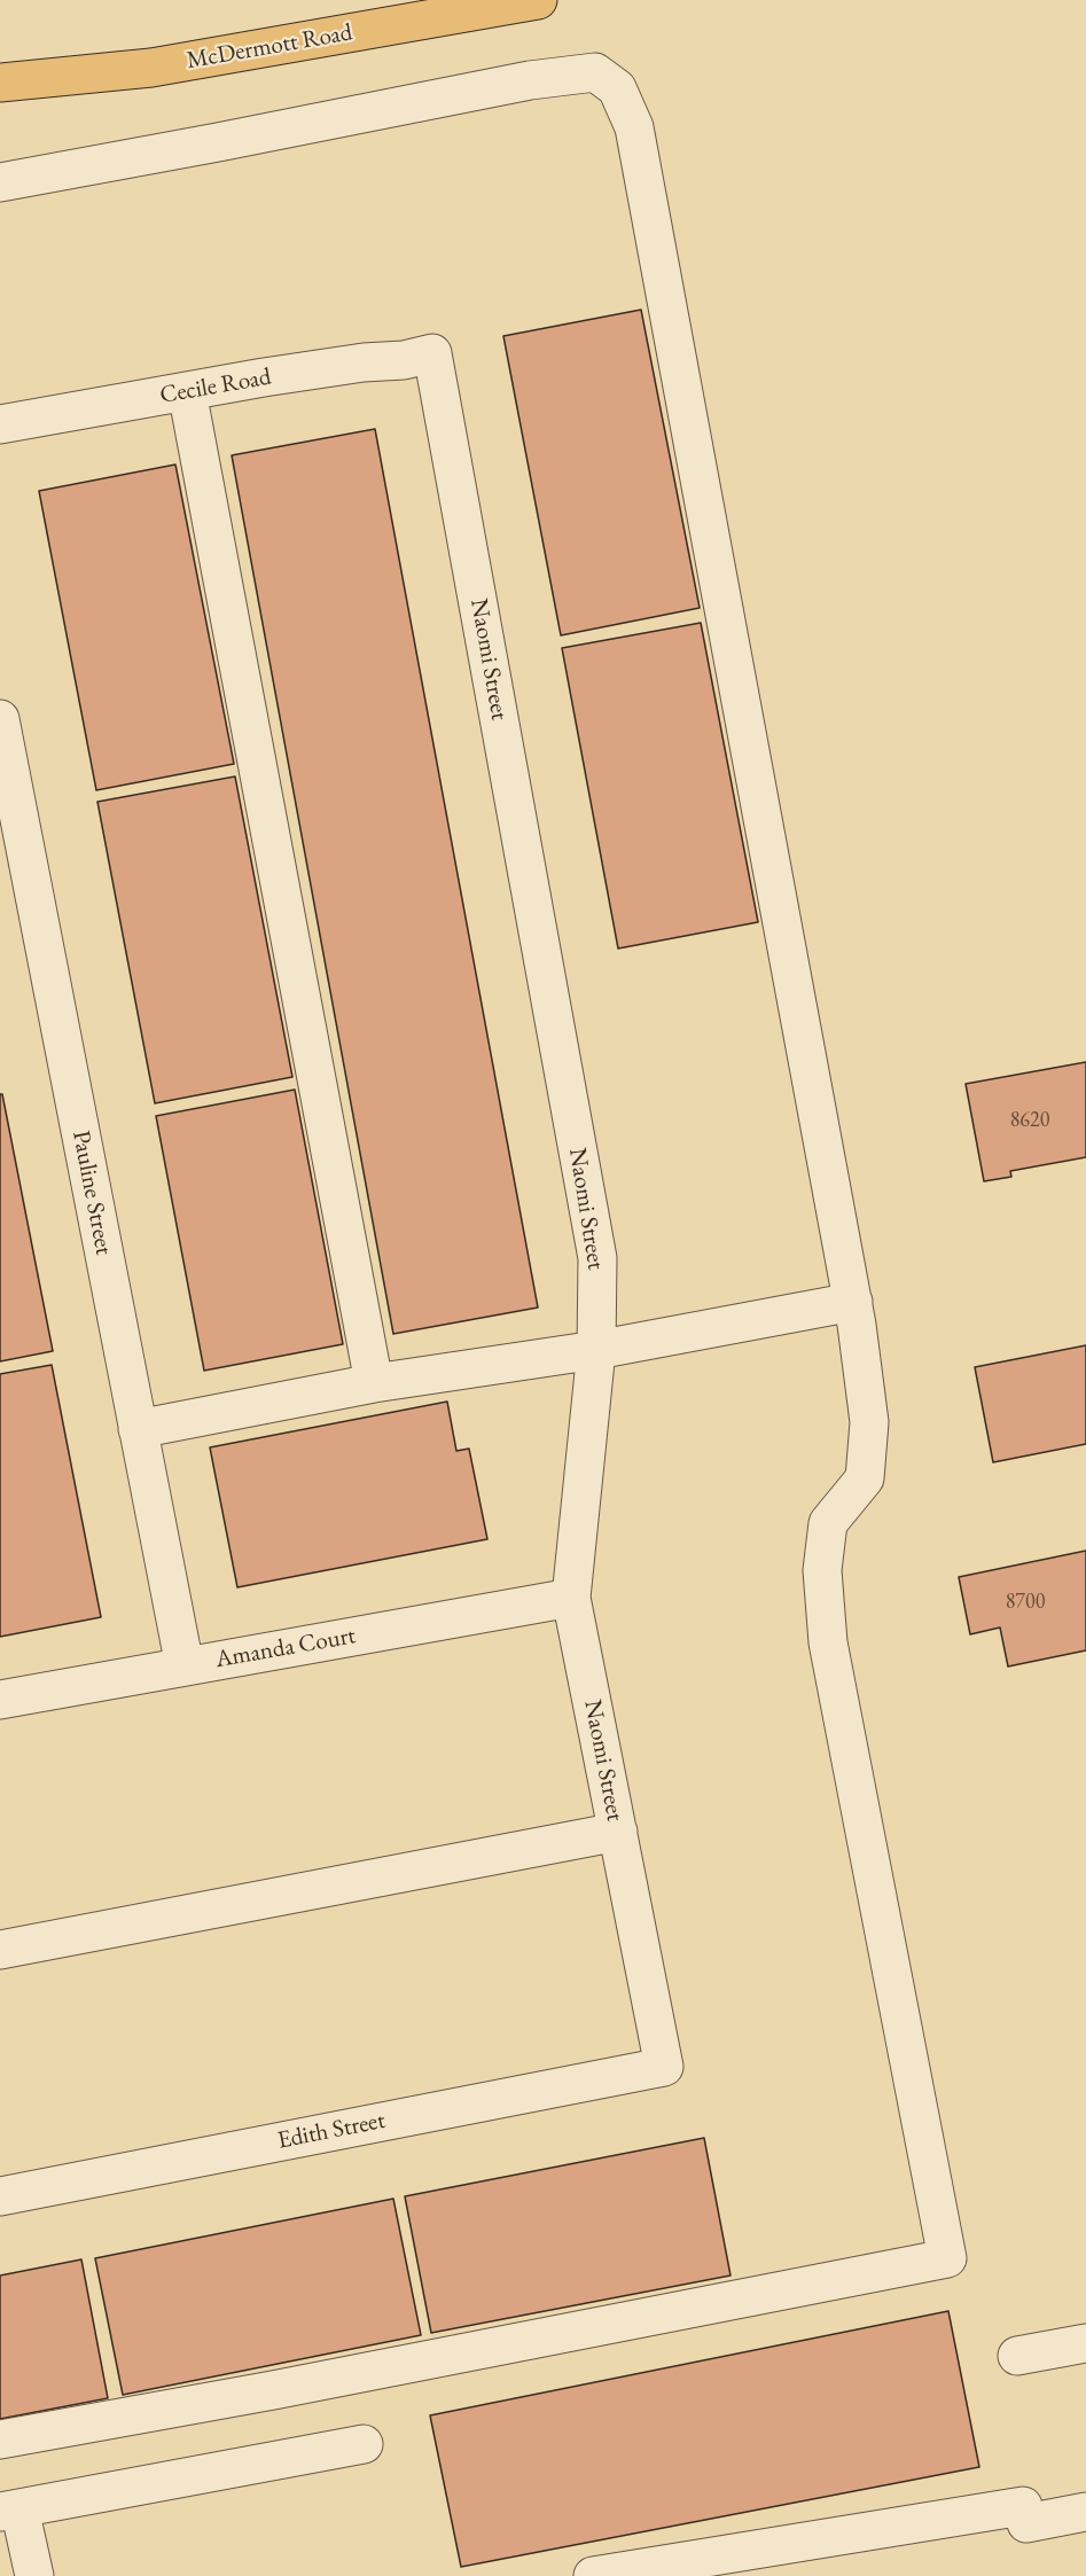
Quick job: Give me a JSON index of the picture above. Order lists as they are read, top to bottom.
{
  "streets": {
    "main road": ["McDermott Road"],
    "street": [
      "Cecile Road",
      "Naomi Street",
      "Pauline Street",
      "Amanda Court",
      "Edith Street"
    ]
  },
  "crossings": [
    ["Cecile Road", "Naomi Street"],
    ["Naomi Street", "Amanda Court"],
    ["Naomi Street", "Edith Street"],
    ["Pauline Street", "Amanda Court"]
  ],
  "house_numbers": ["8620", "8700"]
}
